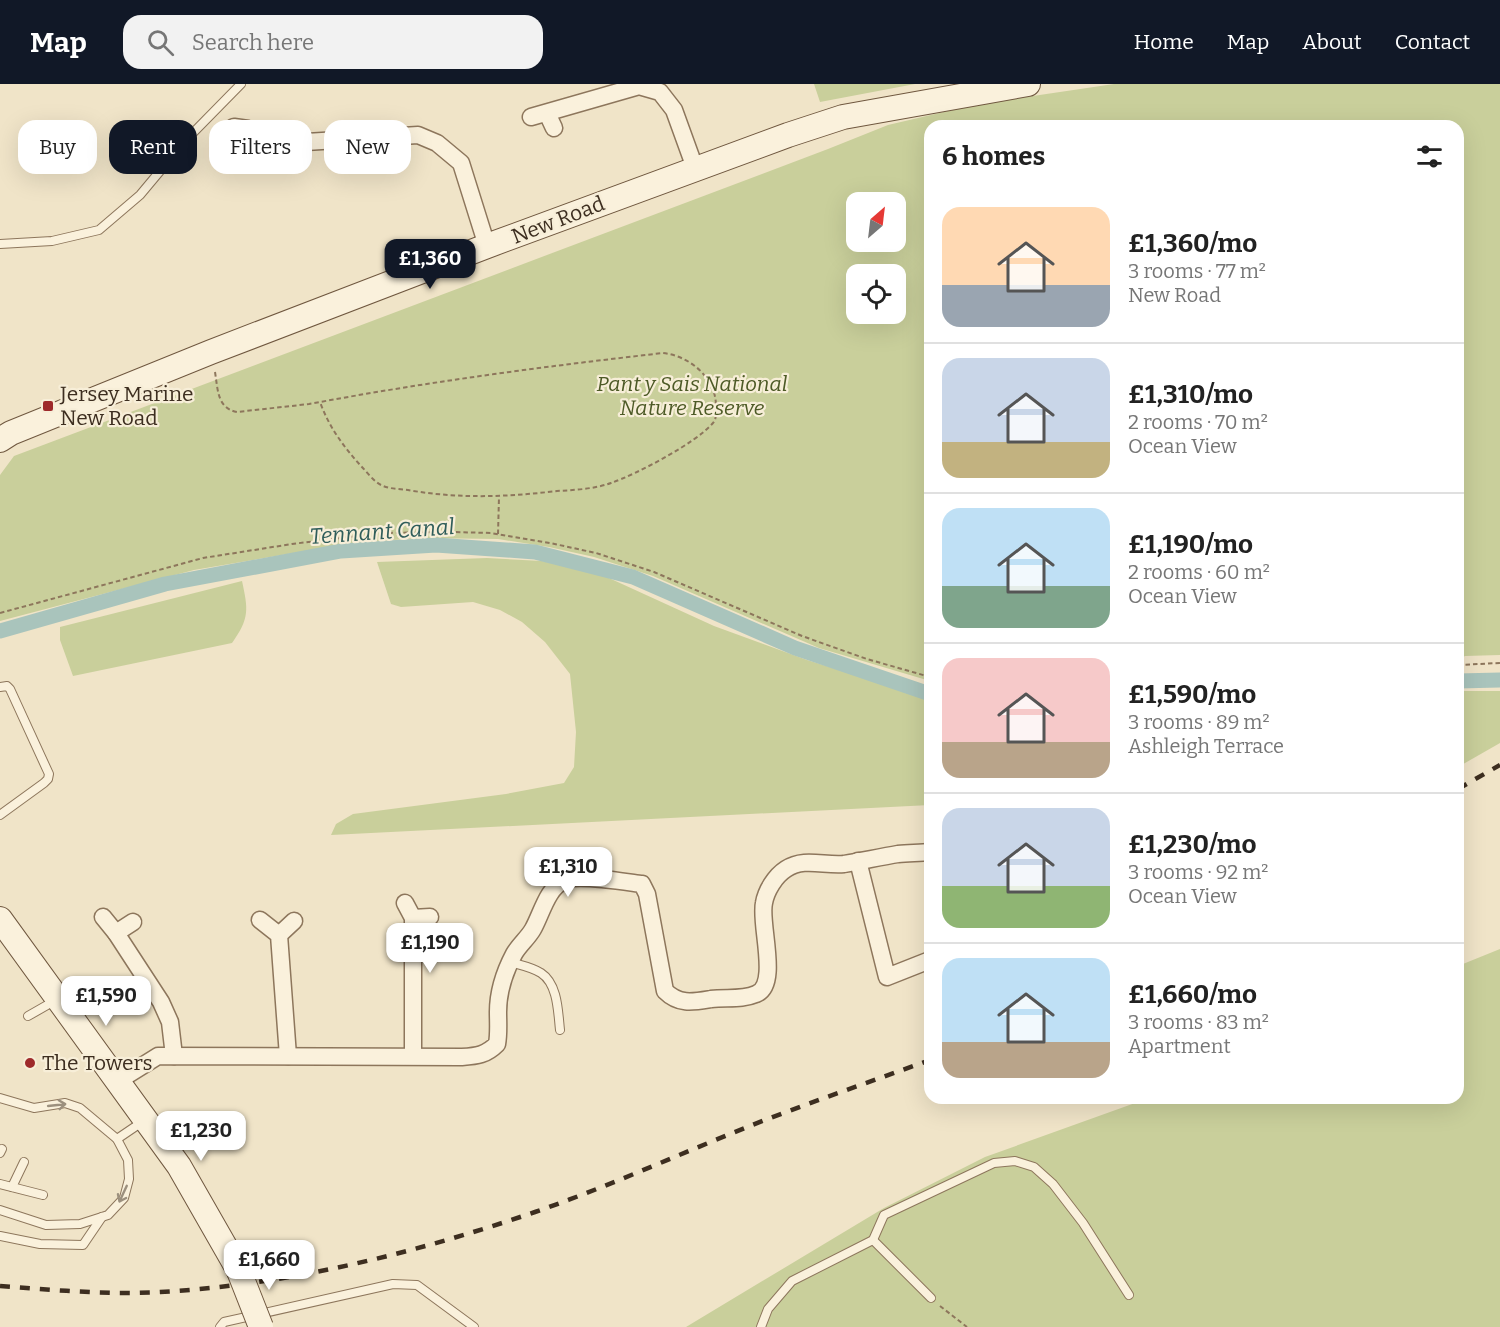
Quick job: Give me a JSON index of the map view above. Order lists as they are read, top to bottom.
{
  "streets": {
    "main road": ["New Road"]
  },
  "water": ["Tennant Canal"],
  "parks": ["Pant y Sais National Nature Reserve"],
  "places": {
    "transit": ["Jersey Marine New Road"],
    "other": ["The Towers"]
  },
  "north": "top right",
  "page": {
    "header": "Map",
    "search": "Search here",
    "nav": [
      "Home",
      "Map",
      "About",
      "Contact"
    ],
    "chip": [
      "Buy",
      "Rent",
      "Filters",
      "New"
    ],
    "heading": "6 homes",
    "list": [
      {
        "name": "£1,360/mo",
        "note": "3 rooms · 77 m² · New Road"
      },
      {
        "name": "£1,310/mo",
        "note": "2 rooms · 70 m² · Ocean View"
      },
      {
        "name": "£1,190/mo",
        "note": "2 rooms · 60 m² · Ocean View"
      },
      {
        "name": "£1,590/mo",
        "note": "3 rooms · 89 m² · Ashleigh Terrace"
      },
      {
        "name": "£1,230/mo",
        "note": "3 rooms · 92 m² · Ocean View"
      },
      {
        "name": "£1,660/mo",
        "note": "3 rooms · 83 m² · Apartment"
      }
    ],
    "price": [
      "£1,360",
      "£1,310",
      "£1,190",
      "£1,590",
      "£1,230",
      "£1,660"
    ]
  }
}
